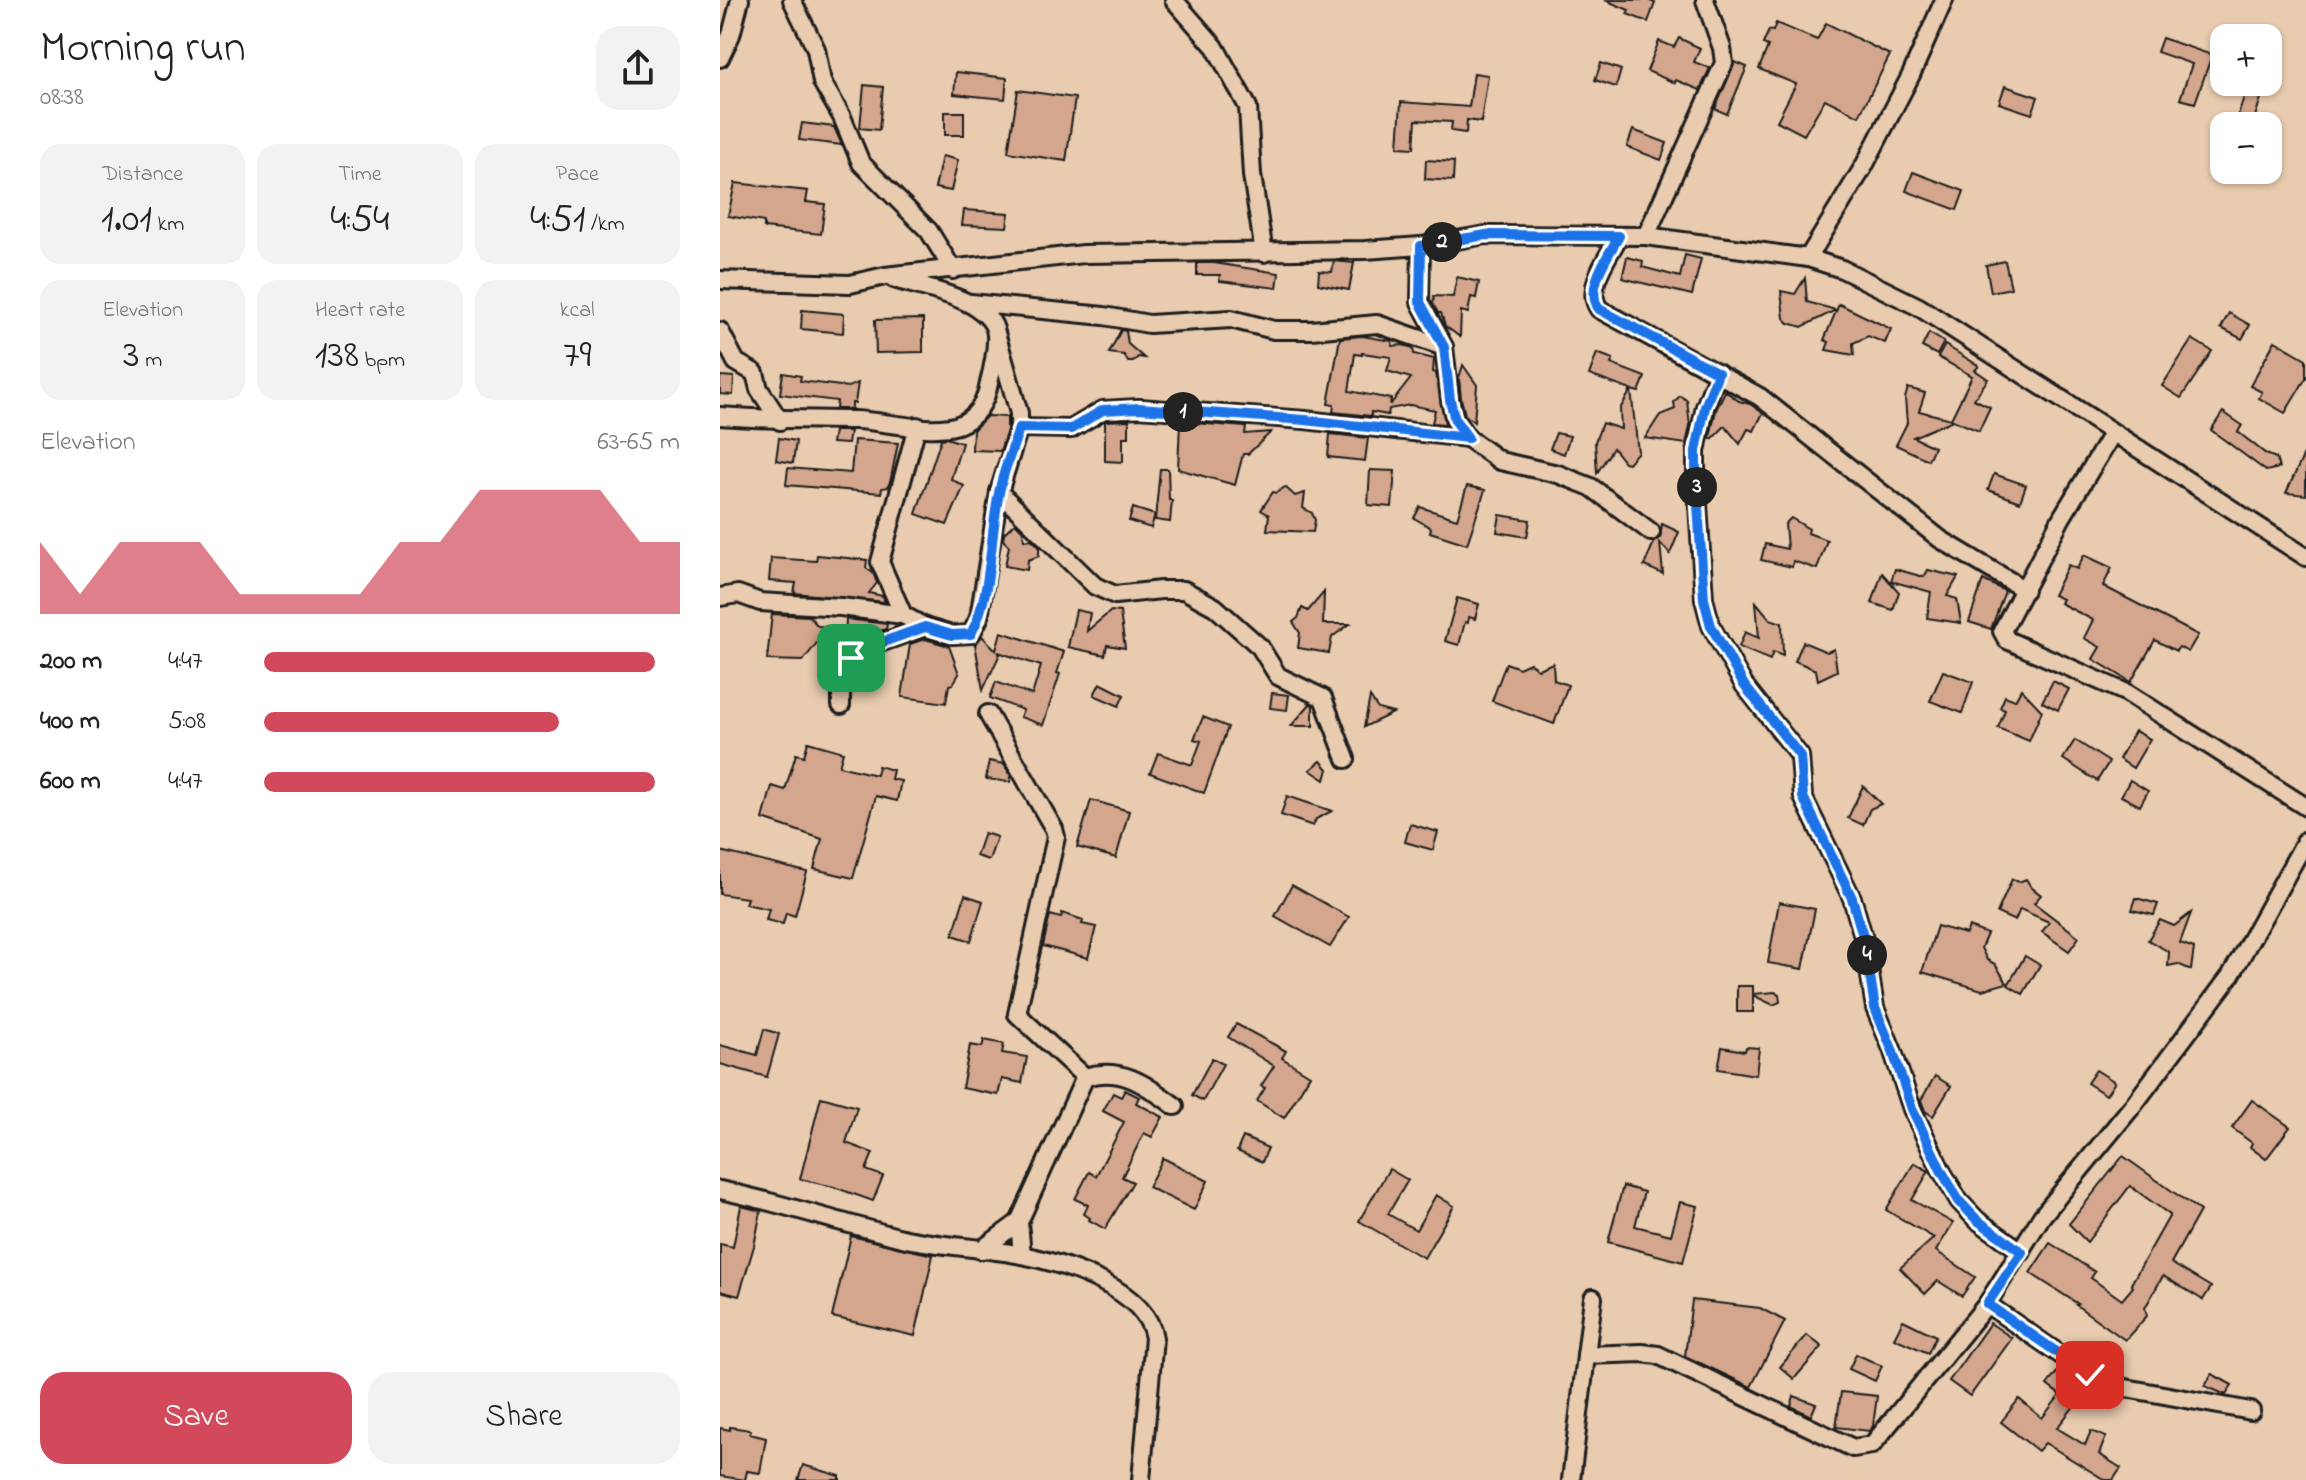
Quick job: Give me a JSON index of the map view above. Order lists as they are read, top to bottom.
{
  "page": {
    "heading": ["Morning run", "08:38"],
    "map_buttons": ["+", "−"],
    "stats": [
      ["Distance", "1.01 km"],
      ["Time", "4:54"],
      ["Pace", "4:51 /km"],
      ["Elevation", "3 m"],
      ["Heart rate", "138 bpm"],
      ["kcal", "79"]
    ],
    "pins": [
      "2",
      "1",
      "3",
      "4"
    ],
    "chart": ["Elevation", "63–65 m"],
    "list": [
      {
        "name": "200 m",
        "note": "4:47"
      },
      {
        "name": "400 m",
        "note": "5:08"
      },
      {
        "name": "600 m",
        "note": "4:47"
      }
    ],
    "buttons": ["Save", "Share"]
  }
}
